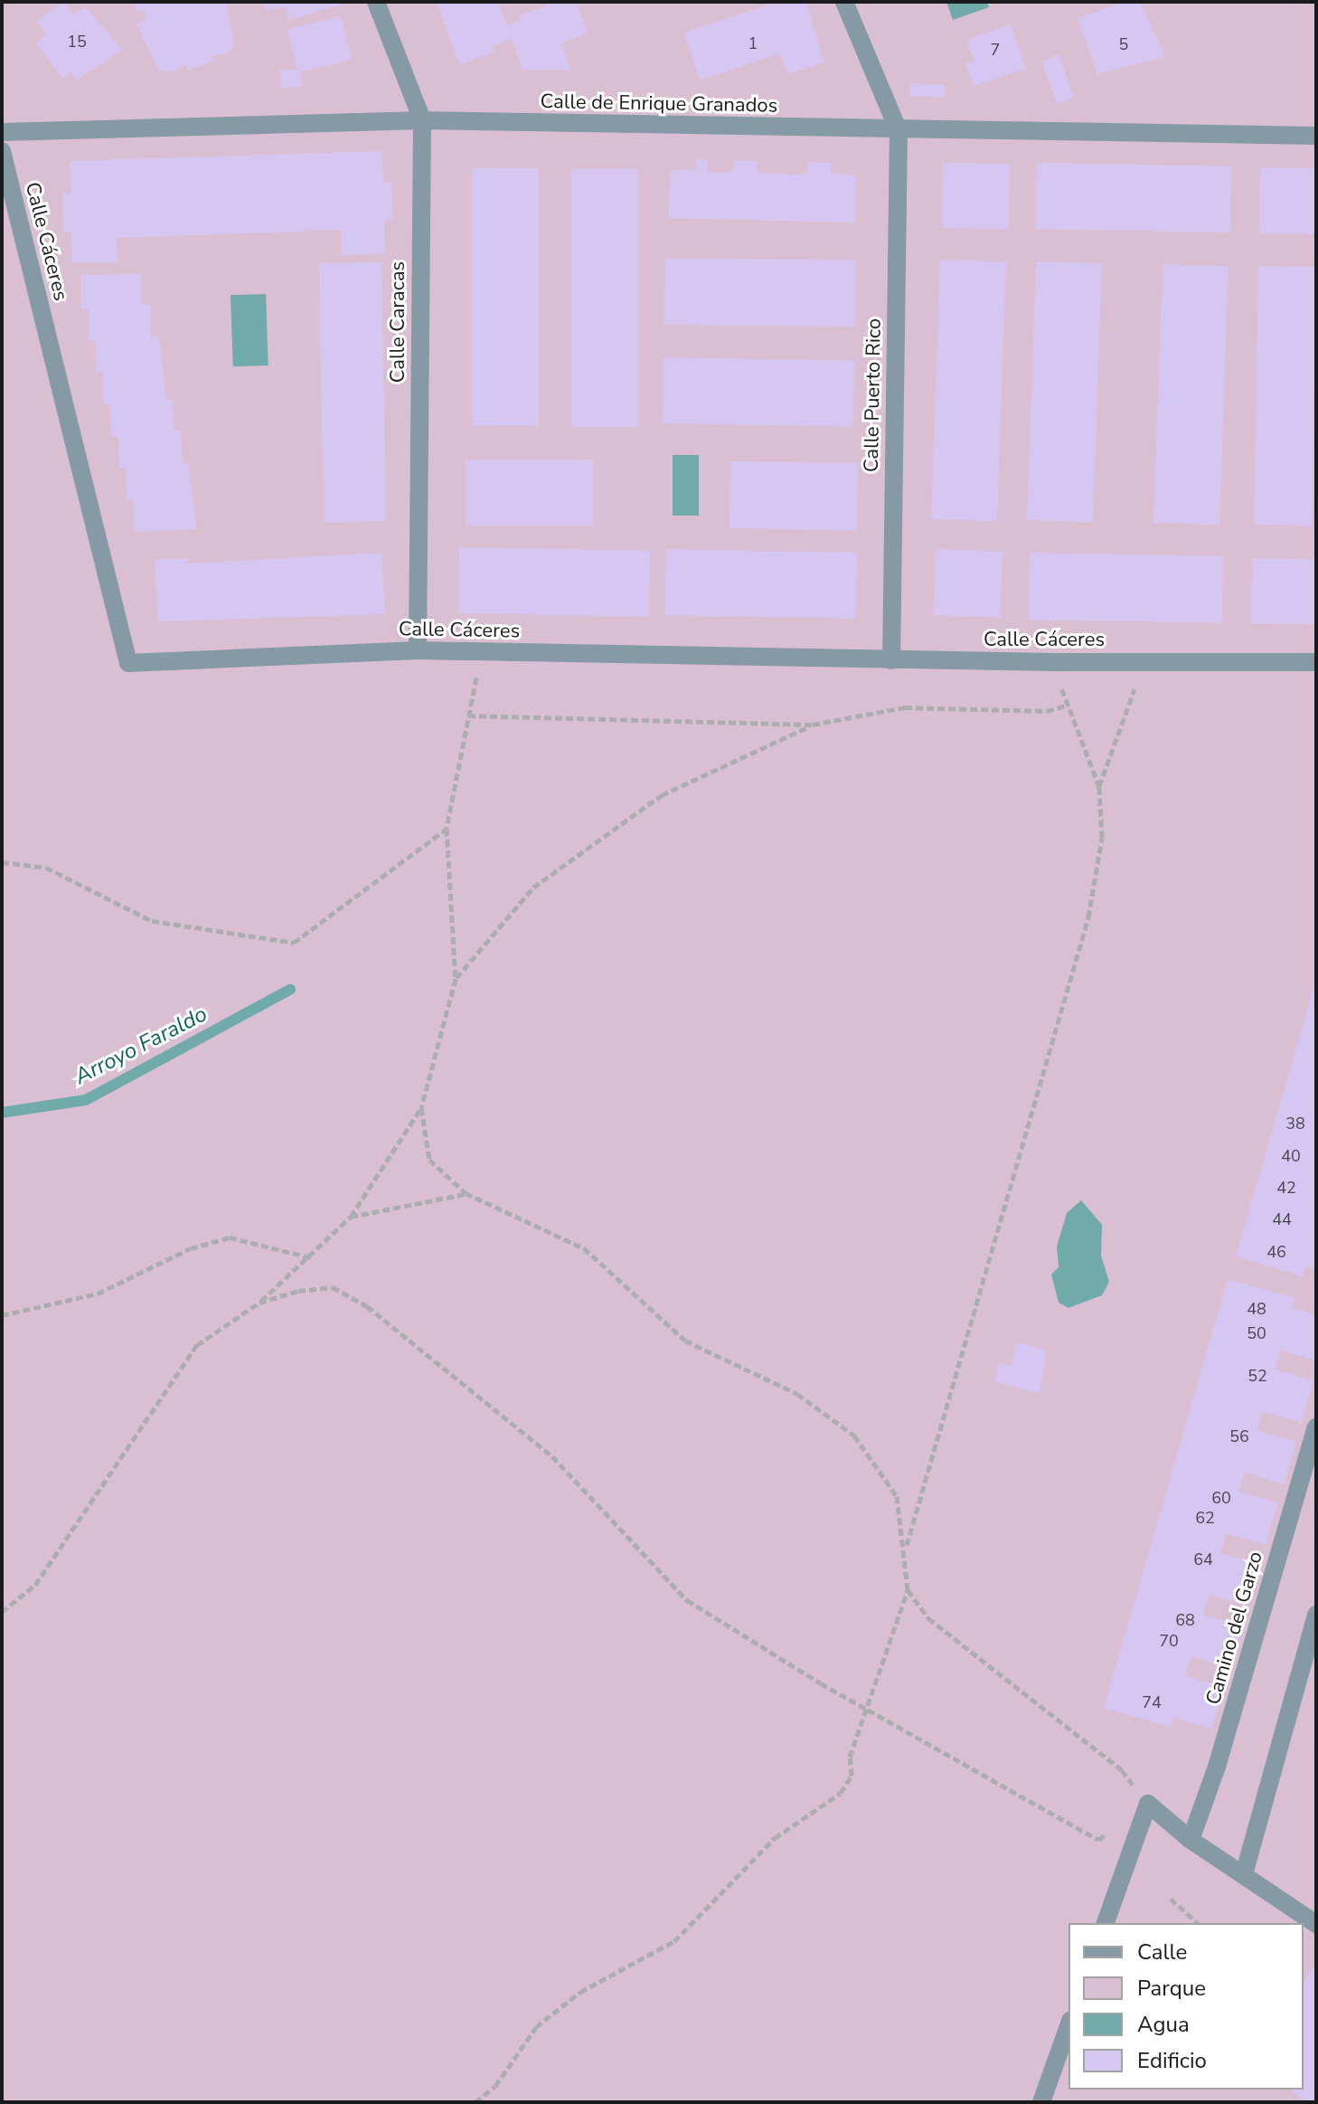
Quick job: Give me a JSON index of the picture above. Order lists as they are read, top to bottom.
{
  "streets": {
    "street": [
      "Calle de Enrique Granados",
      "Calle Cáceres",
      "Calle Caracas",
      "Calle Puerto Rico",
      "Camino del Garzo"
    ]
  },
  "crossings": [
    ["Calle de Enrique Granados", "Calle Caracas"],
    ["Calle de Enrique Granados", "Calle Puerto Rico"],
    ["Calle Cáceres", "Calle Caracas"],
    ["Calle Cáceres", "Calle Puerto Rico"]
  ],
  "water": ["Arroyo Faraldo"],
  "house_numbers": [
    "15",
    "1",
    "5",
    "7",
    "38",
    "40",
    "42",
    "44",
    "46",
    "48",
    "50",
    "52",
    "56",
    "60",
    "62",
    "64",
    "68",
    "70",
    "74"
  ],
  "legend": [
    "Calle",
    "Parque",
    "Agua",
    "Edificio"
  ]
}
